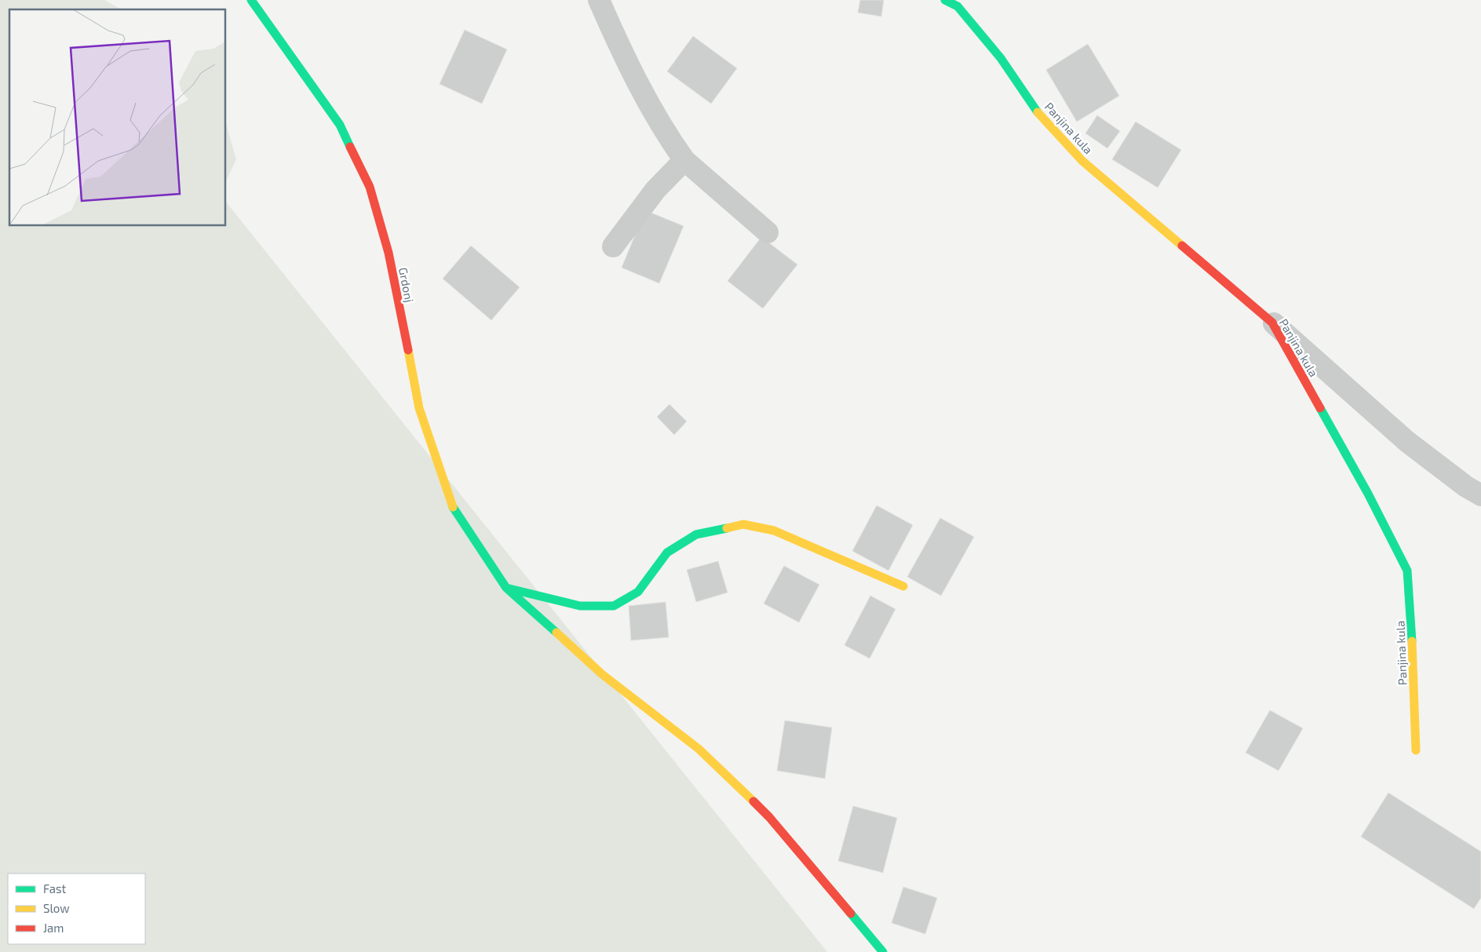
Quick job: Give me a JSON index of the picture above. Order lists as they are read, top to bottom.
{
  "streets": {
    "street": ["Panjina kula", "Grdonj"]
  },
  "legend": ["Fast", "Slow", "Jam"]
}
